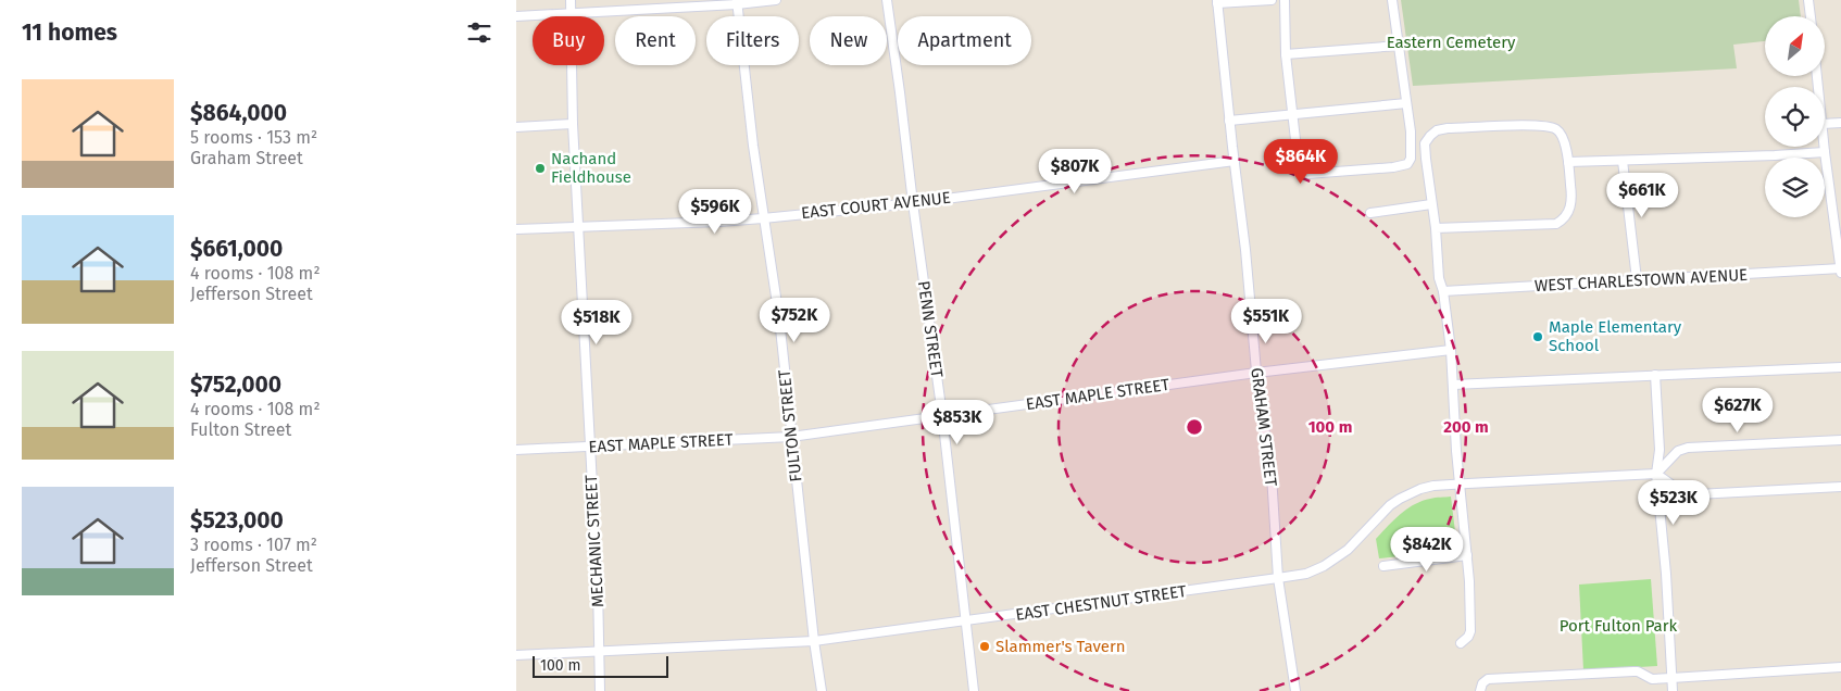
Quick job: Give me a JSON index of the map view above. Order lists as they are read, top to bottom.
{
  "streets": {
    "street": [
      "EAST COURT AVENUE",
      "WEST CHARLESTOWN AVENUE",
      "PENN STREET",
      "EAST MAPLE STREET",
      "FULTON STREET",
      "GRAHAM STREET",
      "MECHANIC STREET",
      "EAST CHESTNUT STREET"
    ]
  },
  "crossings": [
    ["EAST COURT AVENUE", "PENN STREET"],
    ["EAST COURT AVENUE", "FULTON STREET"],
    ["EAST COURT AVENUE", "GRAHAM STREET"],
    ["EAST COURT AVENUE", "MECHANIC STREET"],
    ["PENN STREET", "EAST MAPLE STREET"],
    ["PENN STREET", "EAST CHESTNUT STREET"],
    ["EAST MAPLE STREET", "FULTON STREET"],
    ["EAST MAPLE STREET", "GRAHAM STREET"],
    ["EAST MAPLE STREET", "MECHANIC STREET"],
    ["FULTON STREET", "EAST CHESTNUT STREET"],
    ["GRAHAM STREET", "EAST CHESTNUT STREET"],
    ["MECHANIC STREET", "EAST CHESTNUT STREET"]
  ],
  "parks": ["Eastern Cemetery", "Port Fulton Park"],
  "places": ["Nachand Fieldhouse", "Maple Elementary School", "Slammer's Tavern"],
  "scale_bar": "100 m",
  "north": "top right",
  "page": {
    "heading": "11 homes",
    "chip": [
      "Buy",
      "Rent",
      "Filters",
      "New",
      "Apartment"
    ],
    "list": [
      {
        "name": "$864,000",
        "note": "5 rooms · 153 m² · Graham Street"
      },
      {
        "name": "$661,000",
        "note": "4 rooms · 108 m² · Jefferson Street"
      },
      {
        "name": "$752,000",
        "note": "4 rooms · 108 m² · Fulton Street"
      },
      {
        "name": "$523,000",
        "note": "3 rooms · 107 m² · Jefferson Street"
      }
    ],
    "price": [
      "$864K",
      "$807K",
      "$661K",
      "$596K",
      "$752K",
      "$551K",
      "$518K",
      "$627K",
      "$853K",
      "$523K",
      "$842K"
    ],
    "scale": "100 m"
  },
  "rings": ["100 m", "200 m"]
}
